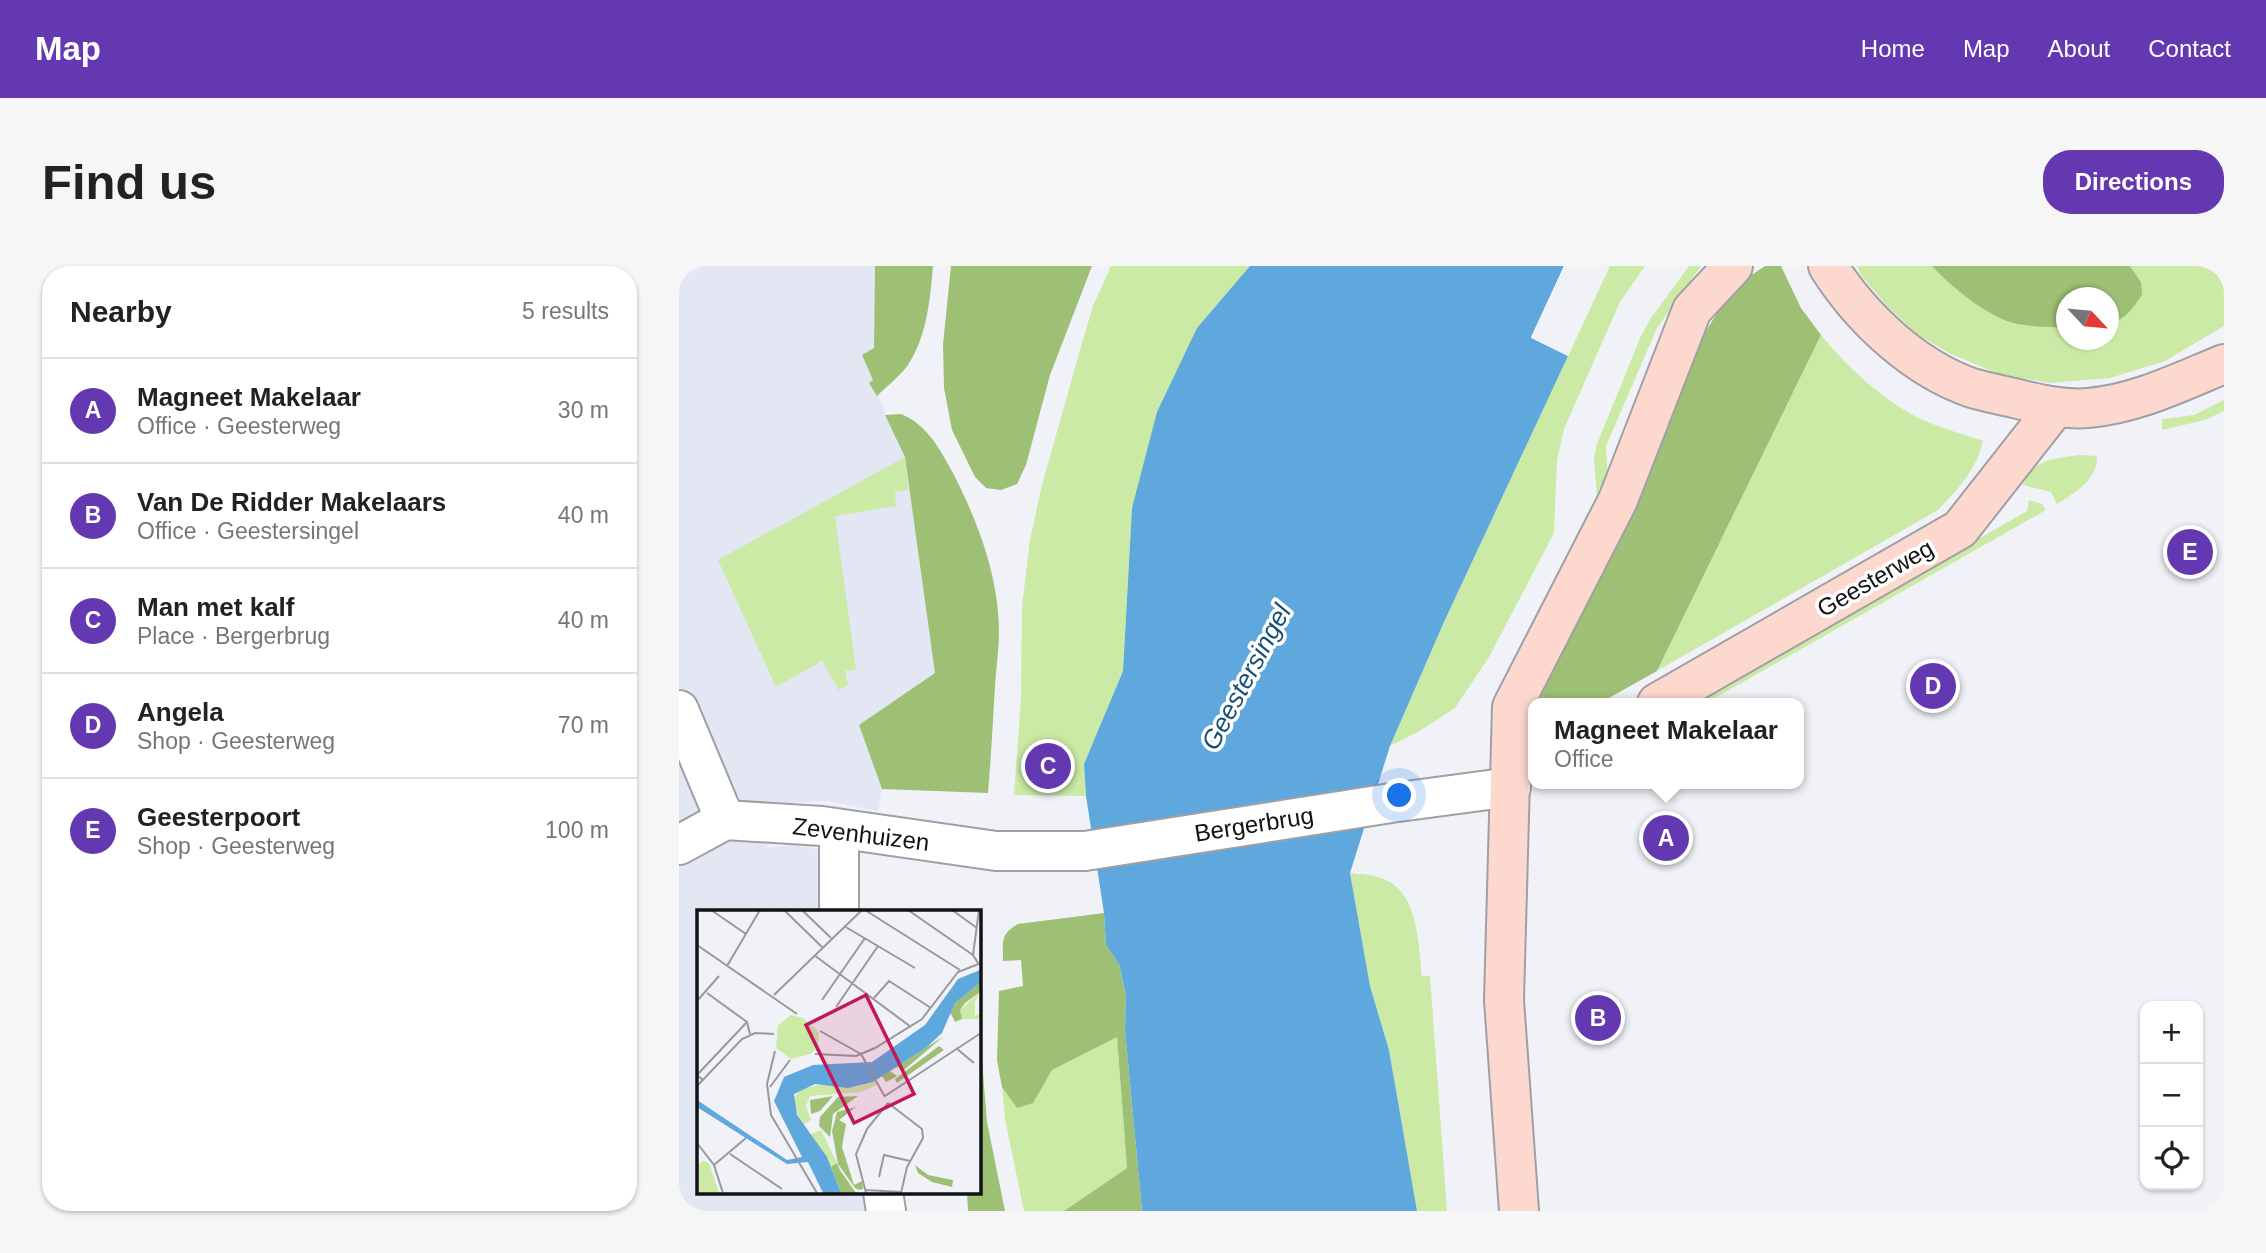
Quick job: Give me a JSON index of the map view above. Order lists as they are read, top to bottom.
{
  "streets": {
    "main road": ["Geesterweg"],
    "street": ["Bergerbrug", "Zevenhuizen"]
  },
  "crossings": [
    ["Bergerbrug", "Zevenhuizen"]
  ],
  "water": ["Geestersingel"],
  "north": "bottom right",
  "page": {
    "header": "Map",
    "nav": [
      "Home",
      "Map",
      "About",
      "Contact"
    ],
    "buttons": "Directions",
    "title": "Find us",
    "heading": ["Nearby", "5 results"],
    "list": [
      {
        "mark": "A",
        "name": "Magneet Makelaar",
        "note": "Office · Geesterweg",
        "value": "30 m"
      },
      {
        "mark": "B",
        "name": "Van De Ridder Makelaars",
        "note": "Office · Geestersingel",
        "value": "40 m"
      },
      {
        "mark": "C",
        "name": "Man met kalf",
        "note": "Place · Bergerbrug",
        "value": "40 m"
      },
      {
        "mark": "D",
        "name": "Angela",
        "note": "Shop · Geesterweg",
        "value": "70 m"
      },
      {
        "mark": "E",
        "name": "Geesterpoort",
        "note": "Shop · Geesterweg",
        "value": "100 m"
      }
    ],
    "pins": [
      "E",
      "D",
      "C",
      "A",
      "B"
    ],
    "popup": ["Magneet Makelaar", "Office"],
    "map_buttons": ["+", "−"]
  }
}
